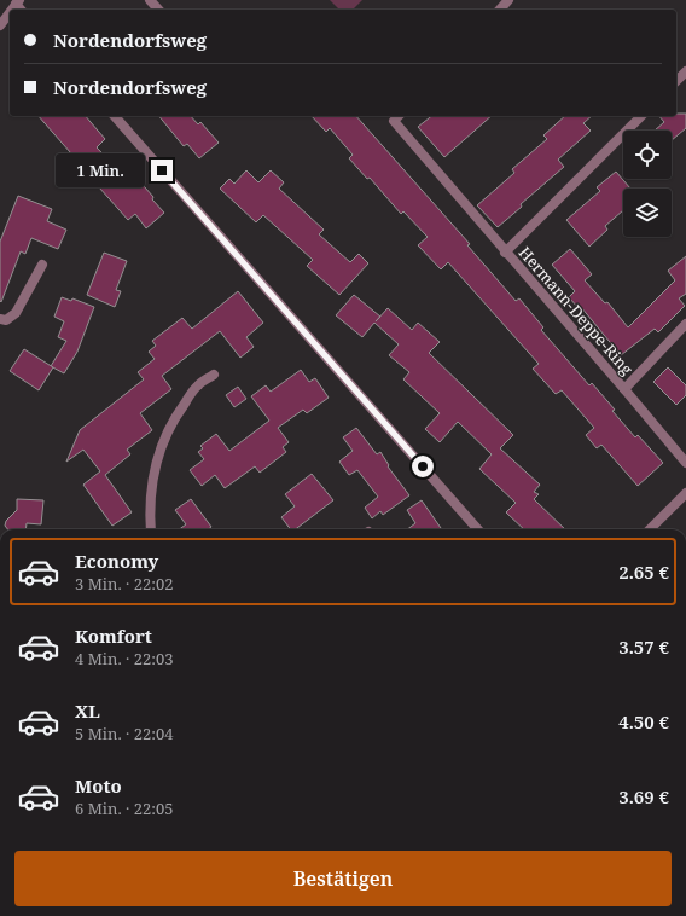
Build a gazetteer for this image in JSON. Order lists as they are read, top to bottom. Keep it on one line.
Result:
{"streets":{"street":["Hermann-Deppe-Ring"]},"page":{"banner":["Nordendorfsweg","Nordendorfsweg"],"bubble":"1 Min.","list":[{"name":"Economy","note":"3 Min. · 22:02","value":"2.65 €"},{"name":"Komfort","note":"4 Min. · 22:03","value":"3.57 €"},{"name":"XL","note":"5 Min. · 22:04","value":"4.50 €"},{"name":"Moto","note":"6 Min. · 22:05","value":"3.69 €"}],"buttons":"Bestätigen"}}
